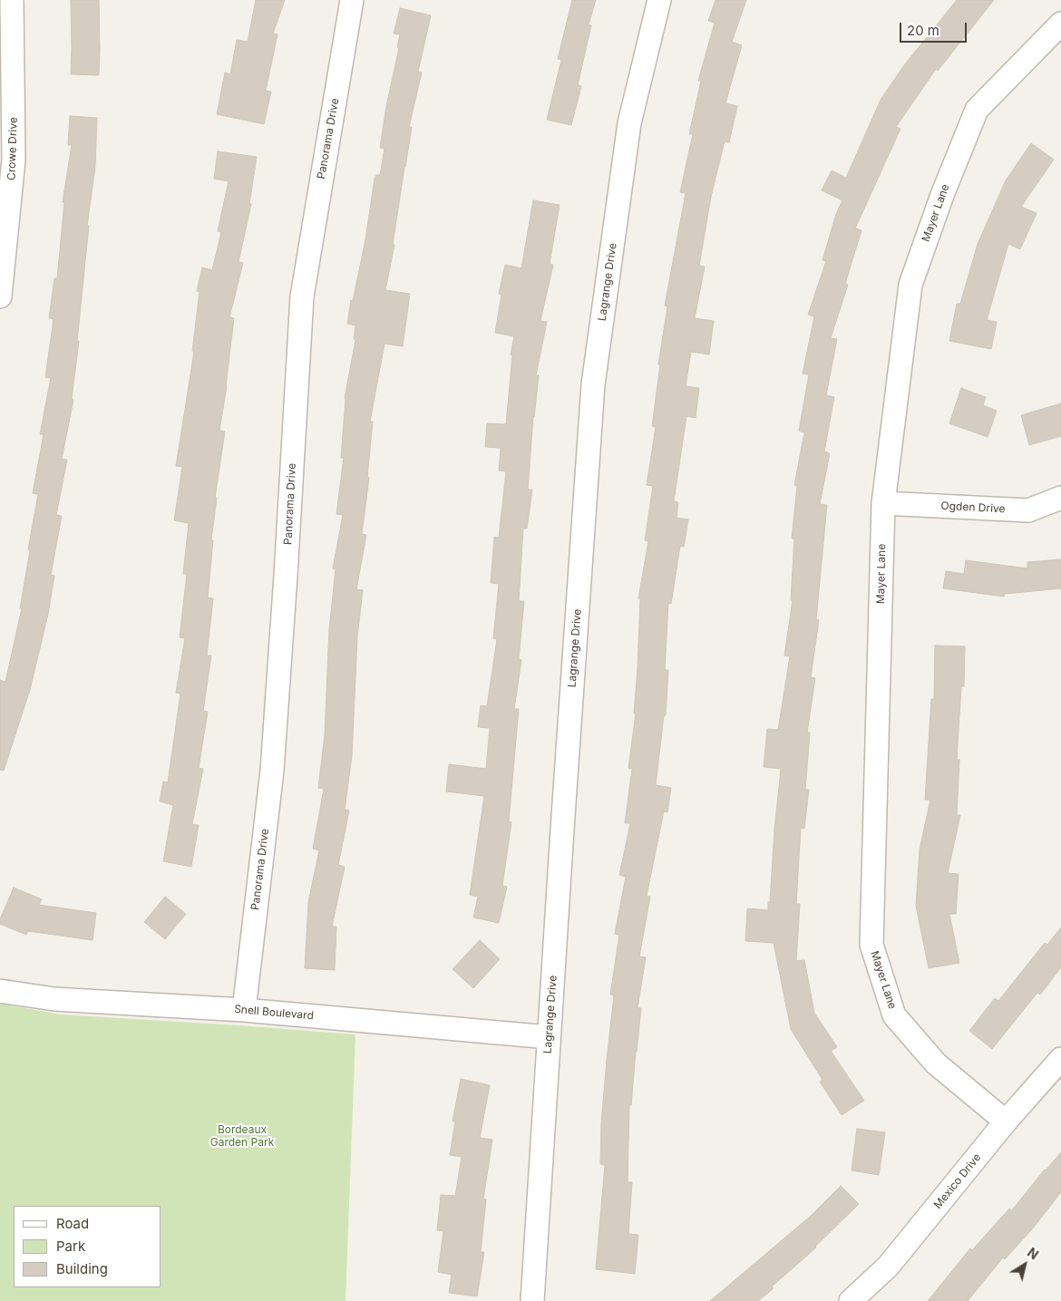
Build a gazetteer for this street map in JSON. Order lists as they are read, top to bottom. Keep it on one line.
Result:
{"streets":{"street":["Panorama Drive","Crowe Drive","Mayer Lane","Lagrange Drive","Ogden Drive","Snell Boulevard","Mexico Drive"]},"crossings":[["Panorama Drive","Snell Boulevard"],["Mayer Lane","Ogden Drive"],["Mayer Lane","Mexico Drive"],["Lagrange Drive","Snell Boulevard"]],"parks":["Bordeaux Garden Park"],"legend":["Road","Park","Building"],"scale_bar":"20 m","north":"top right"}
